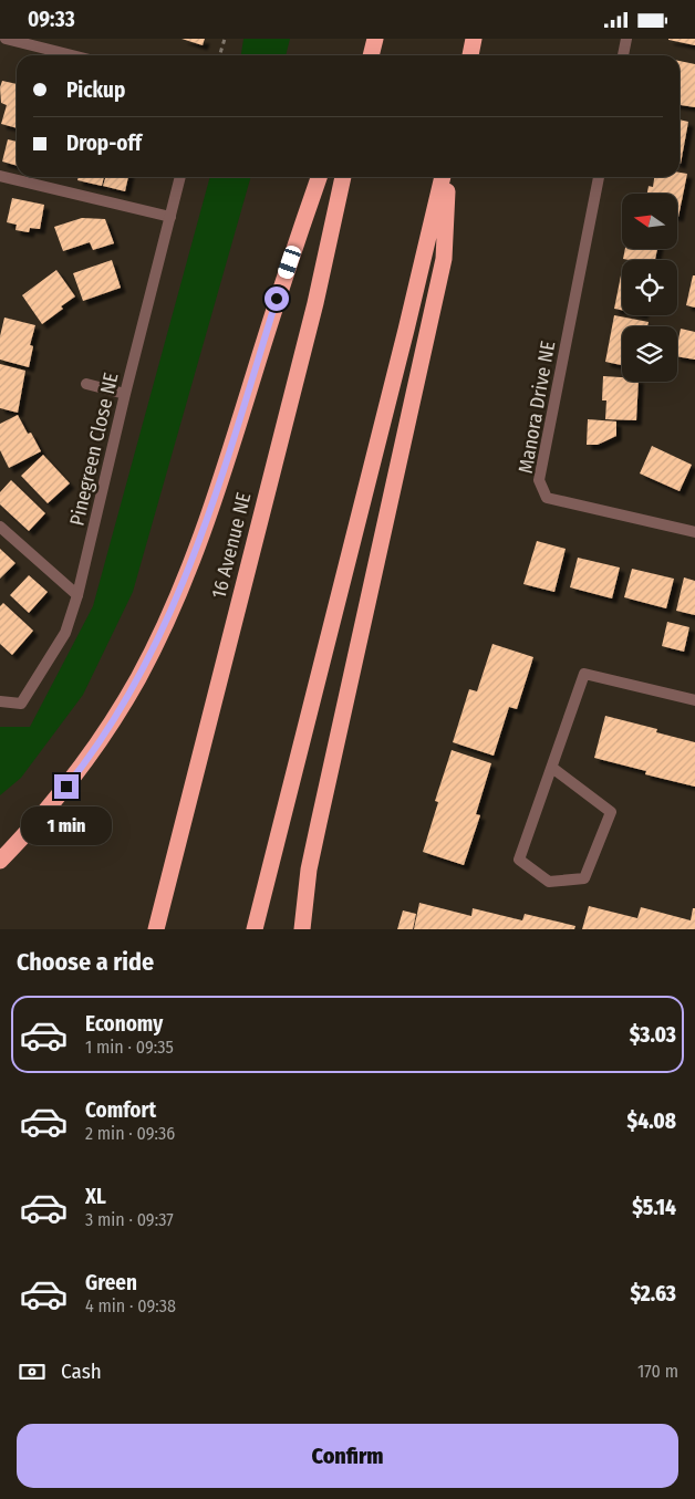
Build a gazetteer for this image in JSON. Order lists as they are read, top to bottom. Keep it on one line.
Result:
{"streets":{"highway":["16 Avenue NE"],"street":["Manora Drive NE","Pinegreen Close NE"]},"north":"left","page":{"status":"09:33","banner":["Pickup","Drop-off"],"bubble":"1 min","heading":"Choose a ride","list":[{"name":"Economy","note":"1 min · 09:35","value":"$3.03"},{"name":"Comfort","note":"2 min · 09:36","value":"$4.08"},{"name":"XL","note":"3 min · 09:37","value":"$5.14"},{"name":"Green","note":"4 min · 09:38","value":"$2.63"}],"pay":["Cash","170 m"],"buttons":"Confirm"}}
